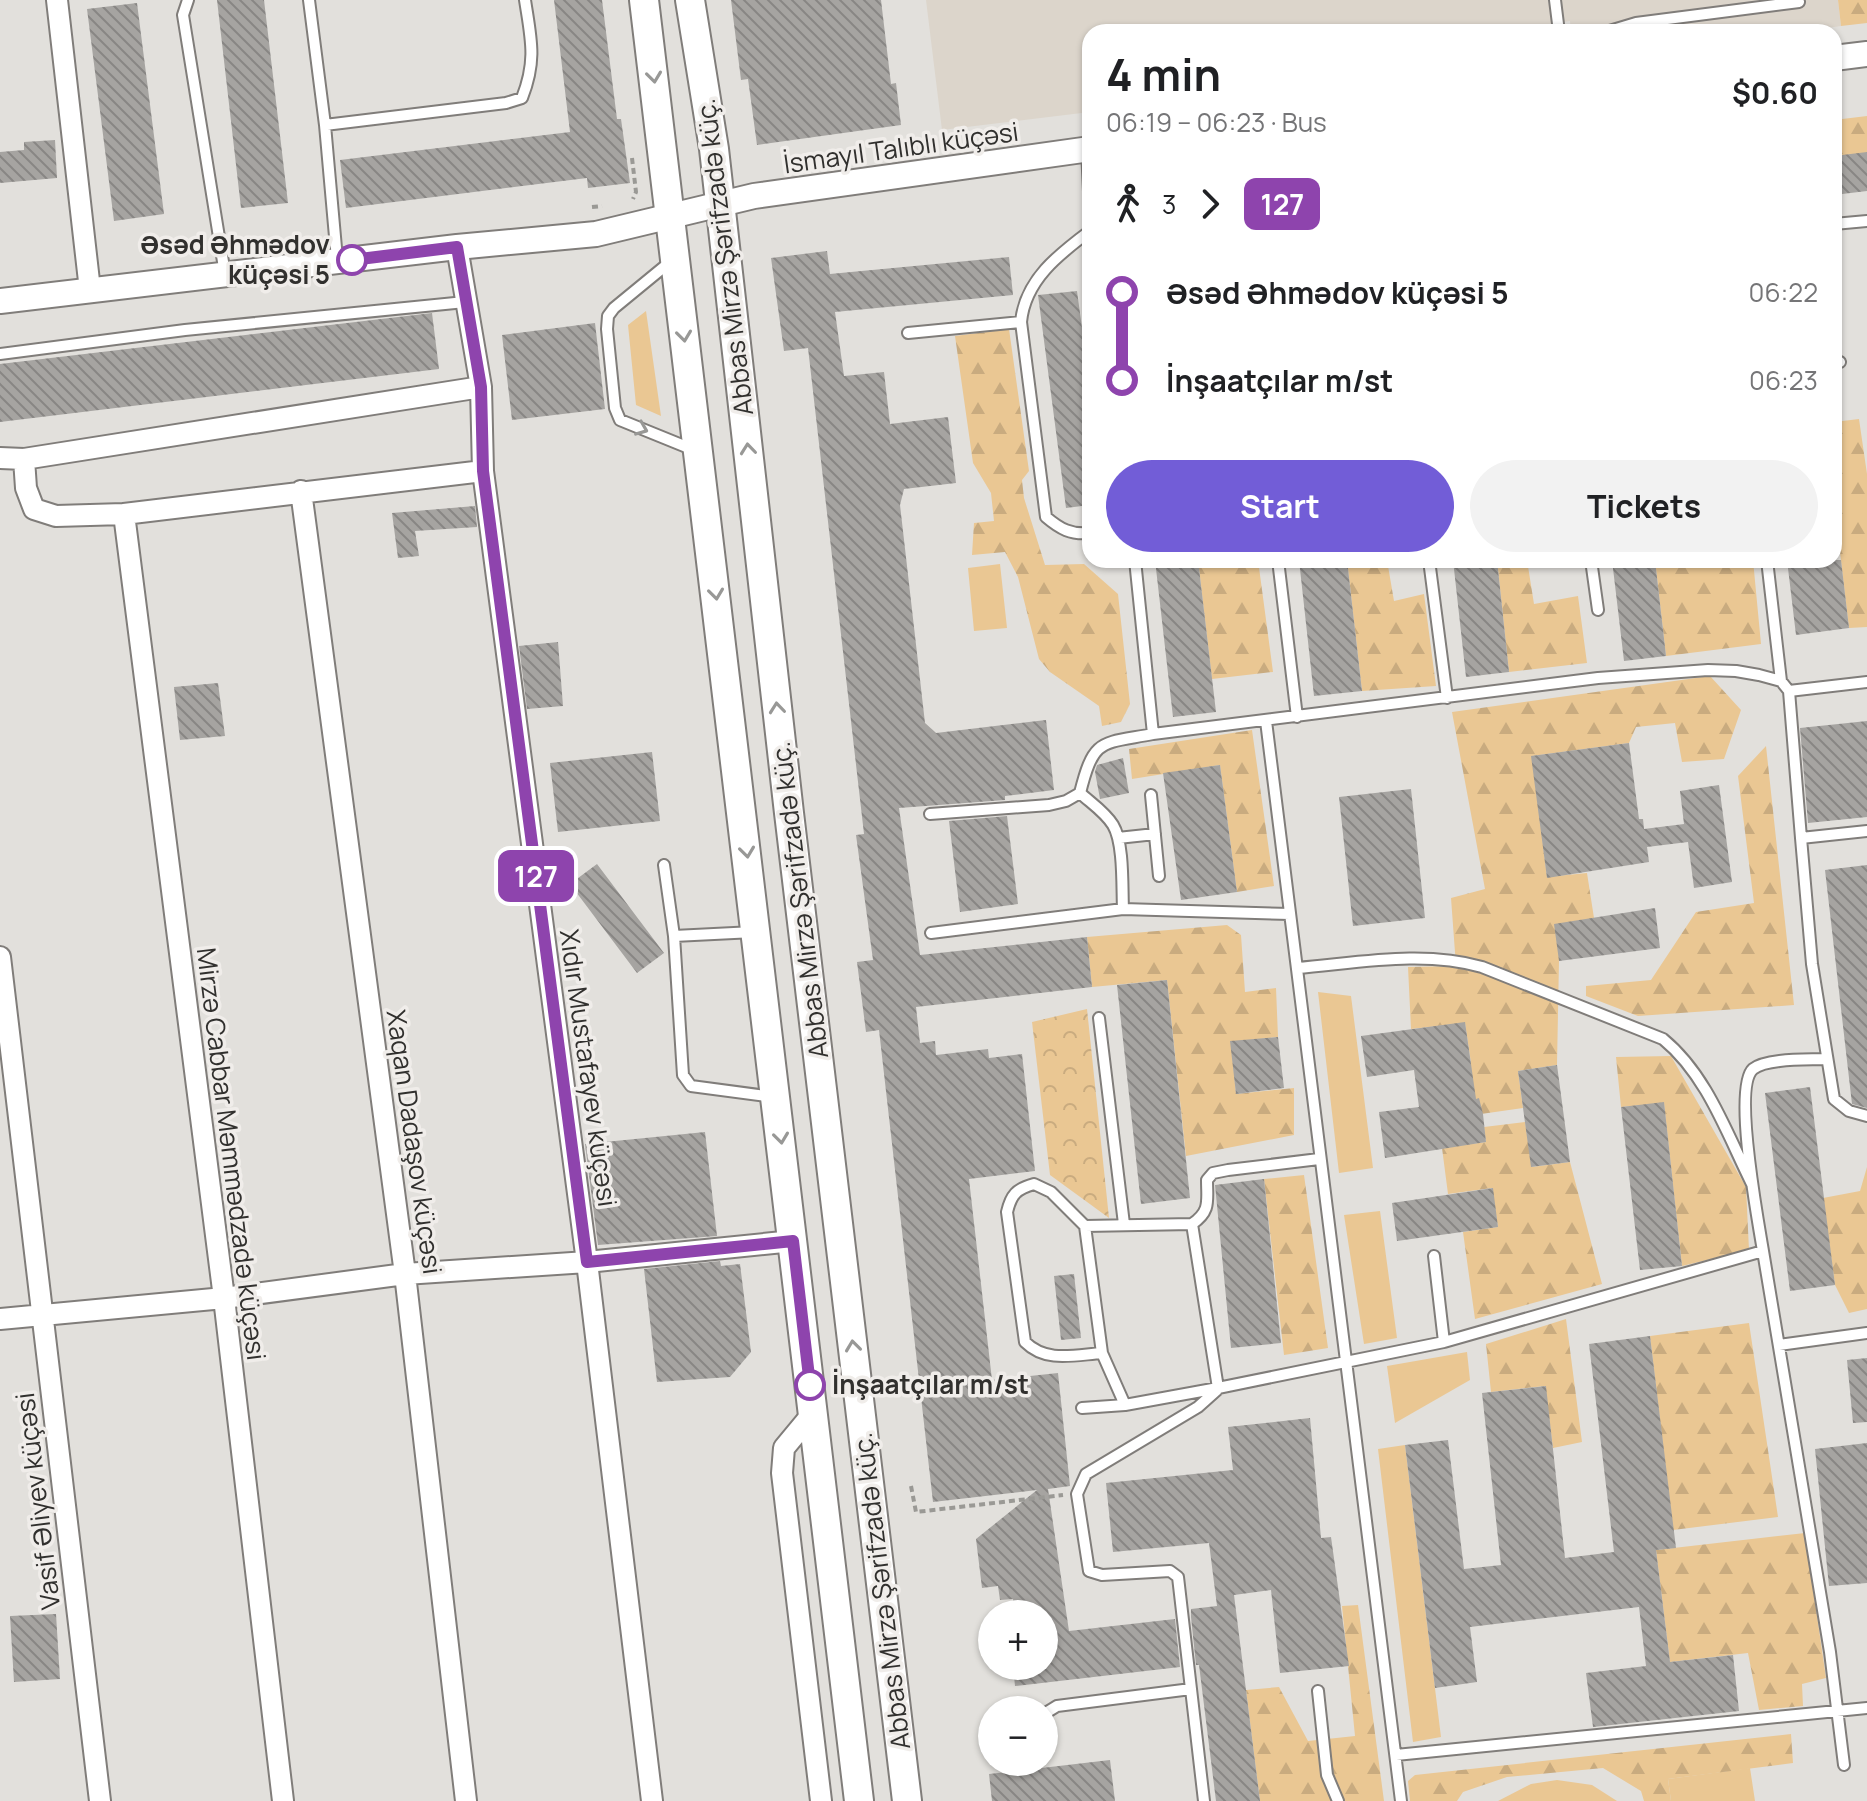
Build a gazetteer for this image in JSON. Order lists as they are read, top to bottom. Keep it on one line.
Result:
{"streets":{"main road":["Abbas Mirzə Şərifzadə küç."],"street":["İsmayıl Talıblı küçəsi","Xıdır Mustafayev küçəsi","Xaqan Dadaşov küçəsi","Mirzə Cabbar Məmmədzadə küçəsi","Vasif Əliyev küçəsi"]},"crossings":[["İsmayıl Talıblı küçəsi","Abbas Mirzə Şərifzadə küç."],["İsmayıl Talıblı küçəsi","Xıdır Mustafayev küçəsi"]],"places":["Əsəd Əhmədov küçəsi 5","İnşaatçılar m/st"],"lines":["bus line 127"],"page":{"on_map":"127","heading":["4 min","06:19 – 06:23 · Bus","$0.60"],"legs":["3","127"],"list":[{"name":"Əsəd Əhmədov küçəsi 5","value":"06:22"},{"name":"İnşaatçılar m/st","value":"06:23"}],"buttons":["Start","Tickets"],"map_buttons":["+","−"]}}
